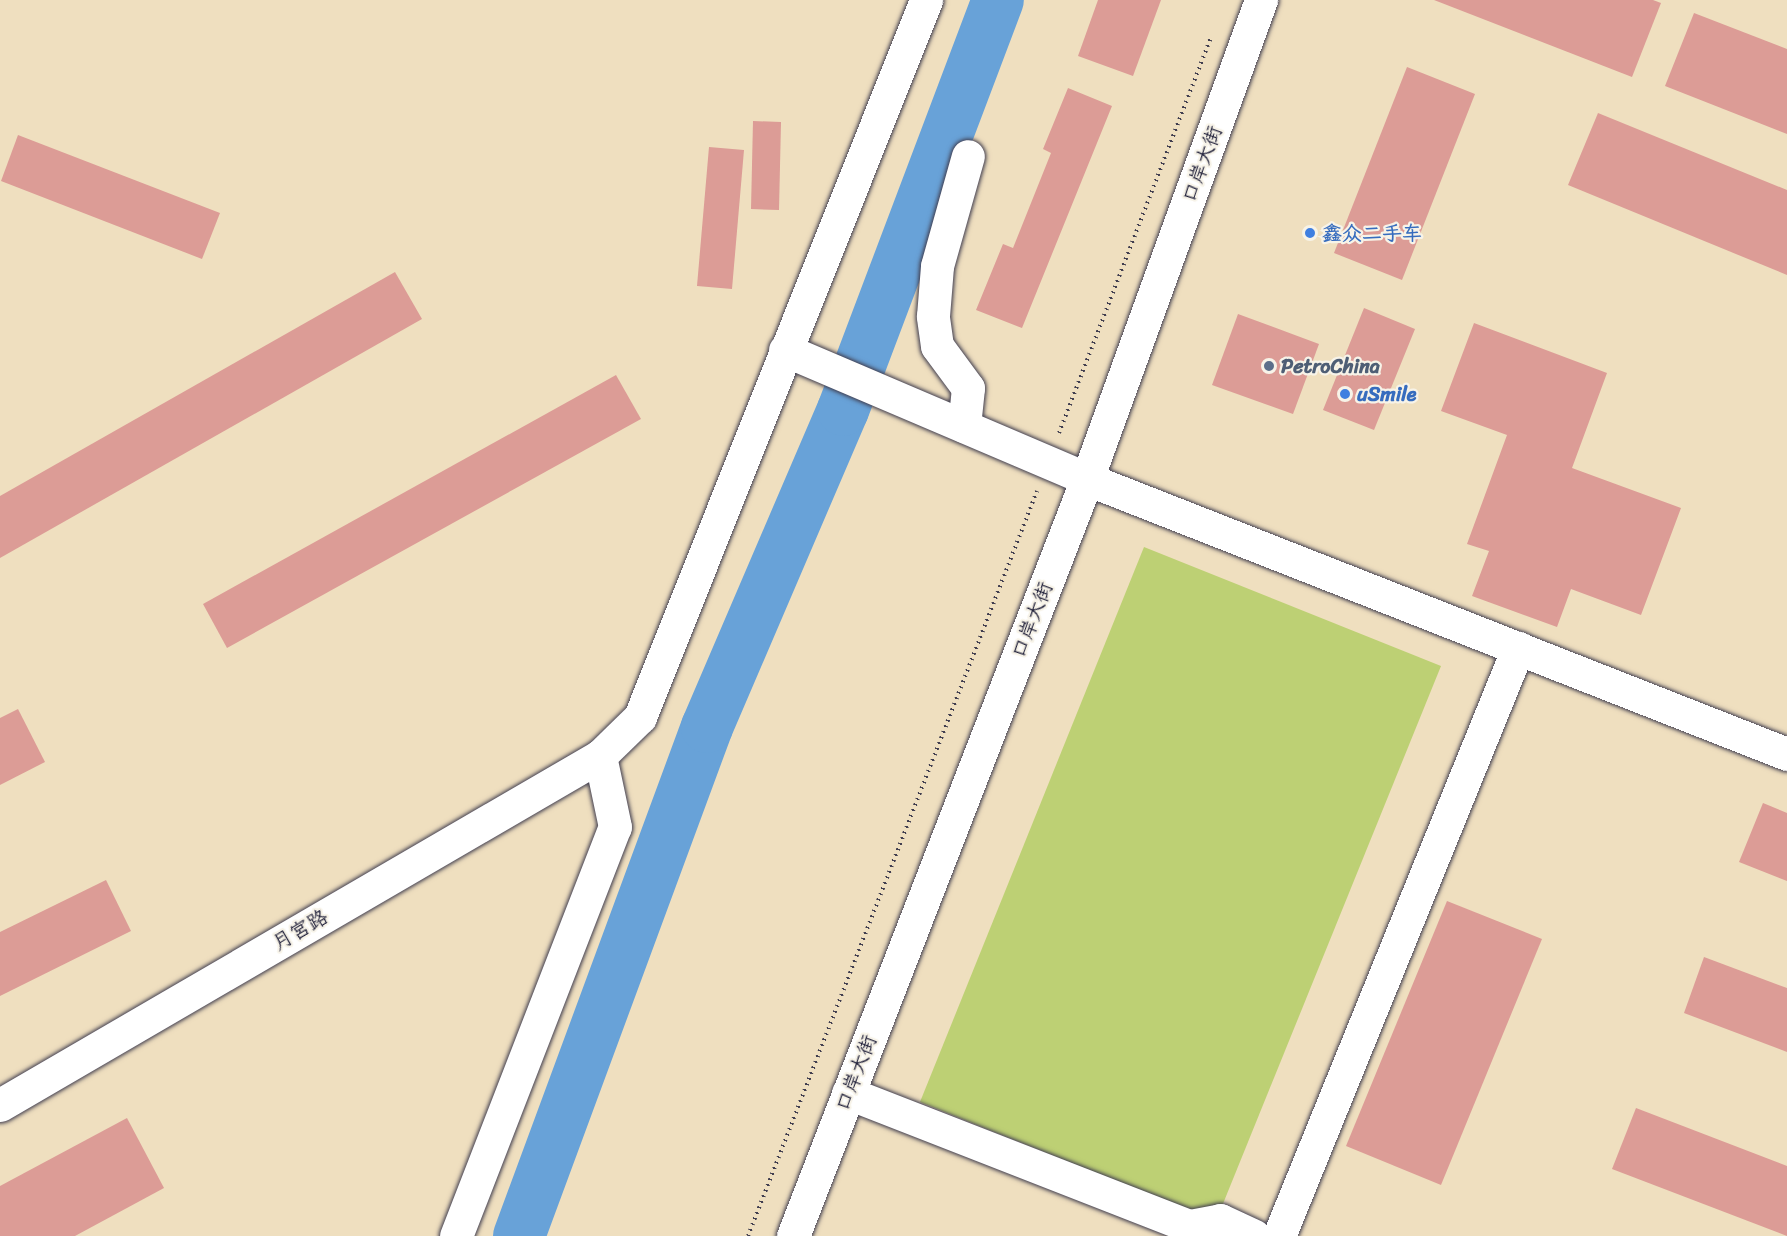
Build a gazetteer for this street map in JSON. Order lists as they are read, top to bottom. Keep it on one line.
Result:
{"streets":{"main road":["口岸大街","月宫路"]},"places":["鑫众二手车","PetroChina","uSmile"]}
